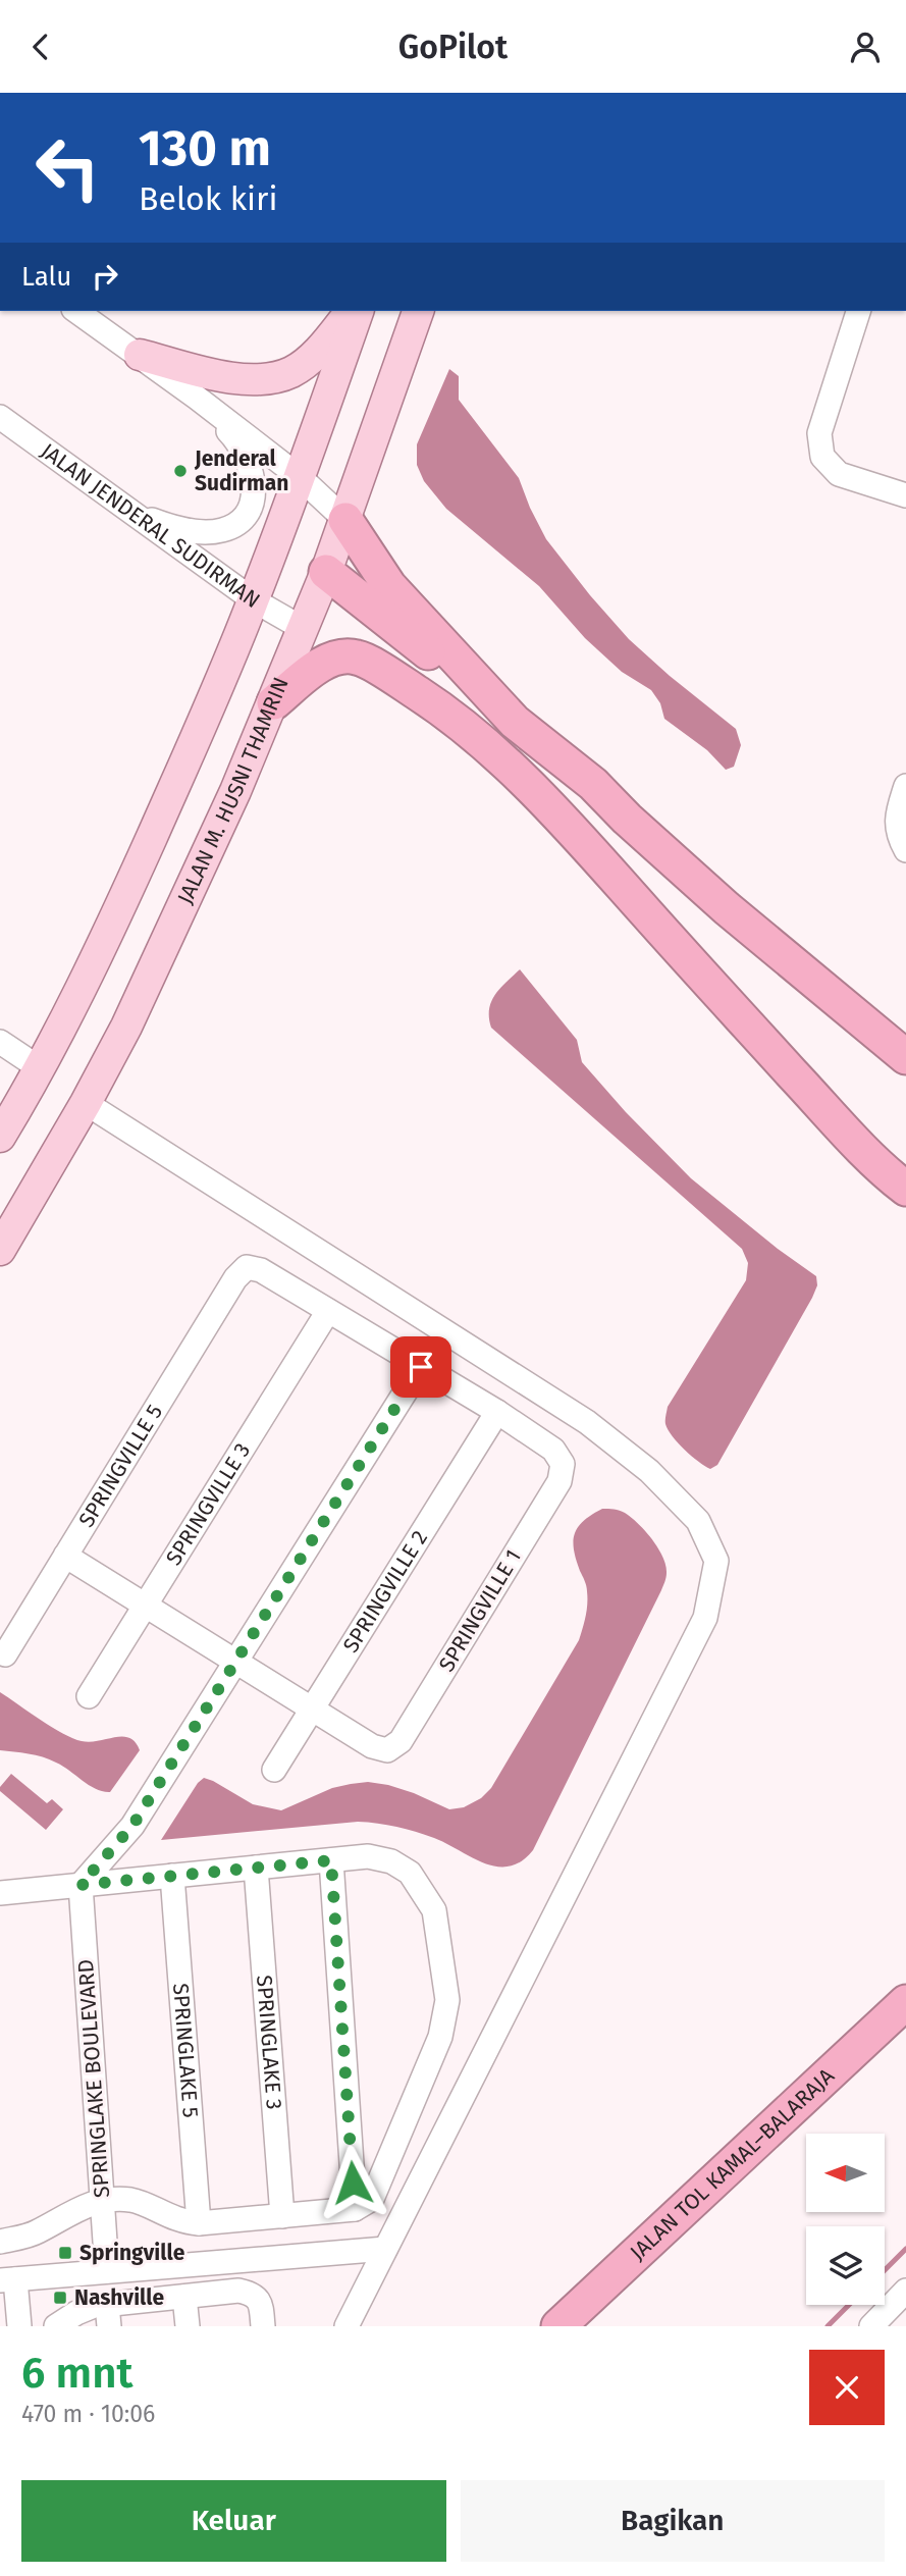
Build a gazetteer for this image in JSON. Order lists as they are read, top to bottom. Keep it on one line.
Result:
{"streets":{"highway":["JALAN TOL KAMAL–BALARAJA"],"main road":["JALAN M. HUSNI THAMRIN"],"street":["JALAN JENDERAL SUDIRMAN","SPRINGVILLE 5","SPRINGVILLE 3","SPRINGVILLE 2","SPRINGVILLE 1","SPRINGLAKE 3","SPRINGLAKE 5","SPRINGLAKE BOULEVARD"]},"crossings":[["JALAN JENDERAL SUDIRMAN","JALAN M. HUSNI THAMRIN"],["SPRINGVILLE 5","SPRINGVILLE 3"],["SPRINGVILLE 2","SPRINGVILLE 1"]],"places":{"other":["Jenderal Sudirman"],"transit":["Springville","Nashville"]},"north":"left","page":{"header":"GoPilot","turn":["130 m","Belok kiri"],"then":"Lalu","heading":["6 mnt","470 m · 10:06"],"buttons":["Keluar","Bagikan"]}}
